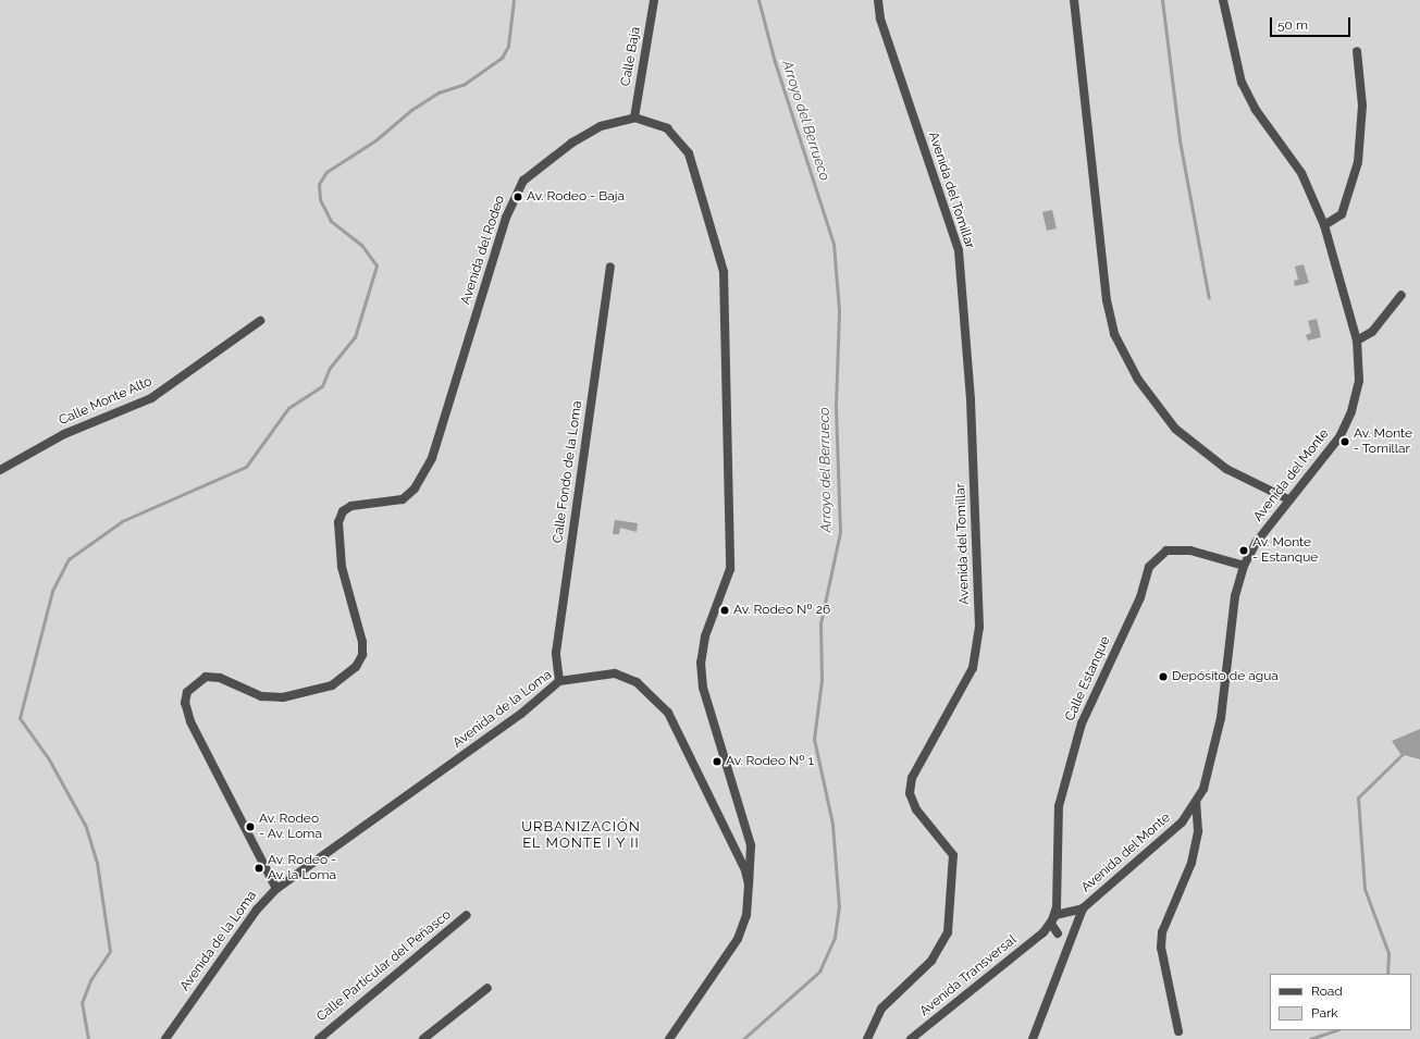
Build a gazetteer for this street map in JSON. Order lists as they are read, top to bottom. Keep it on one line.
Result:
{"streets":{"street":["Calle Baja","Avenida del Tomillar","Avenida del Rodeo","Calle Monte Alto","Calle Fondo de la Loma","Avenida del Monte","Calle Estanque","Avenida de la Loma","Calle Particular del Peñasco","Avenida Transversal"]},"crossings":[["Calle Baja","Avenida del Rodeo"],["Avenida del Rodeo","Avenida de la Loma"],["Calle Fondo de la Loma","Avenida de la Loma"],["Avenida del Monte","Calle Estanque"],["Avenida del Monte","Avenida Transversal"],["Calle Estanque","Avenida Transversal"]],"districts":["URBANIZACIÓN EL MONTE I Y II"],"water":["Arroyo del Berrueco"],"places":["Av. Rodeo - Baja","Av. Monte - Tomillar","Av. Monte - Estanque","Av. Rodeo Nº 26","Depósito de agua","Av. Rodeo Nº 1","Av. Rodeo - Av. Loma","Av. Rodeo - Av. la Loma"],"legend":["Road","Park"],"scale_bar":"50 m"}
